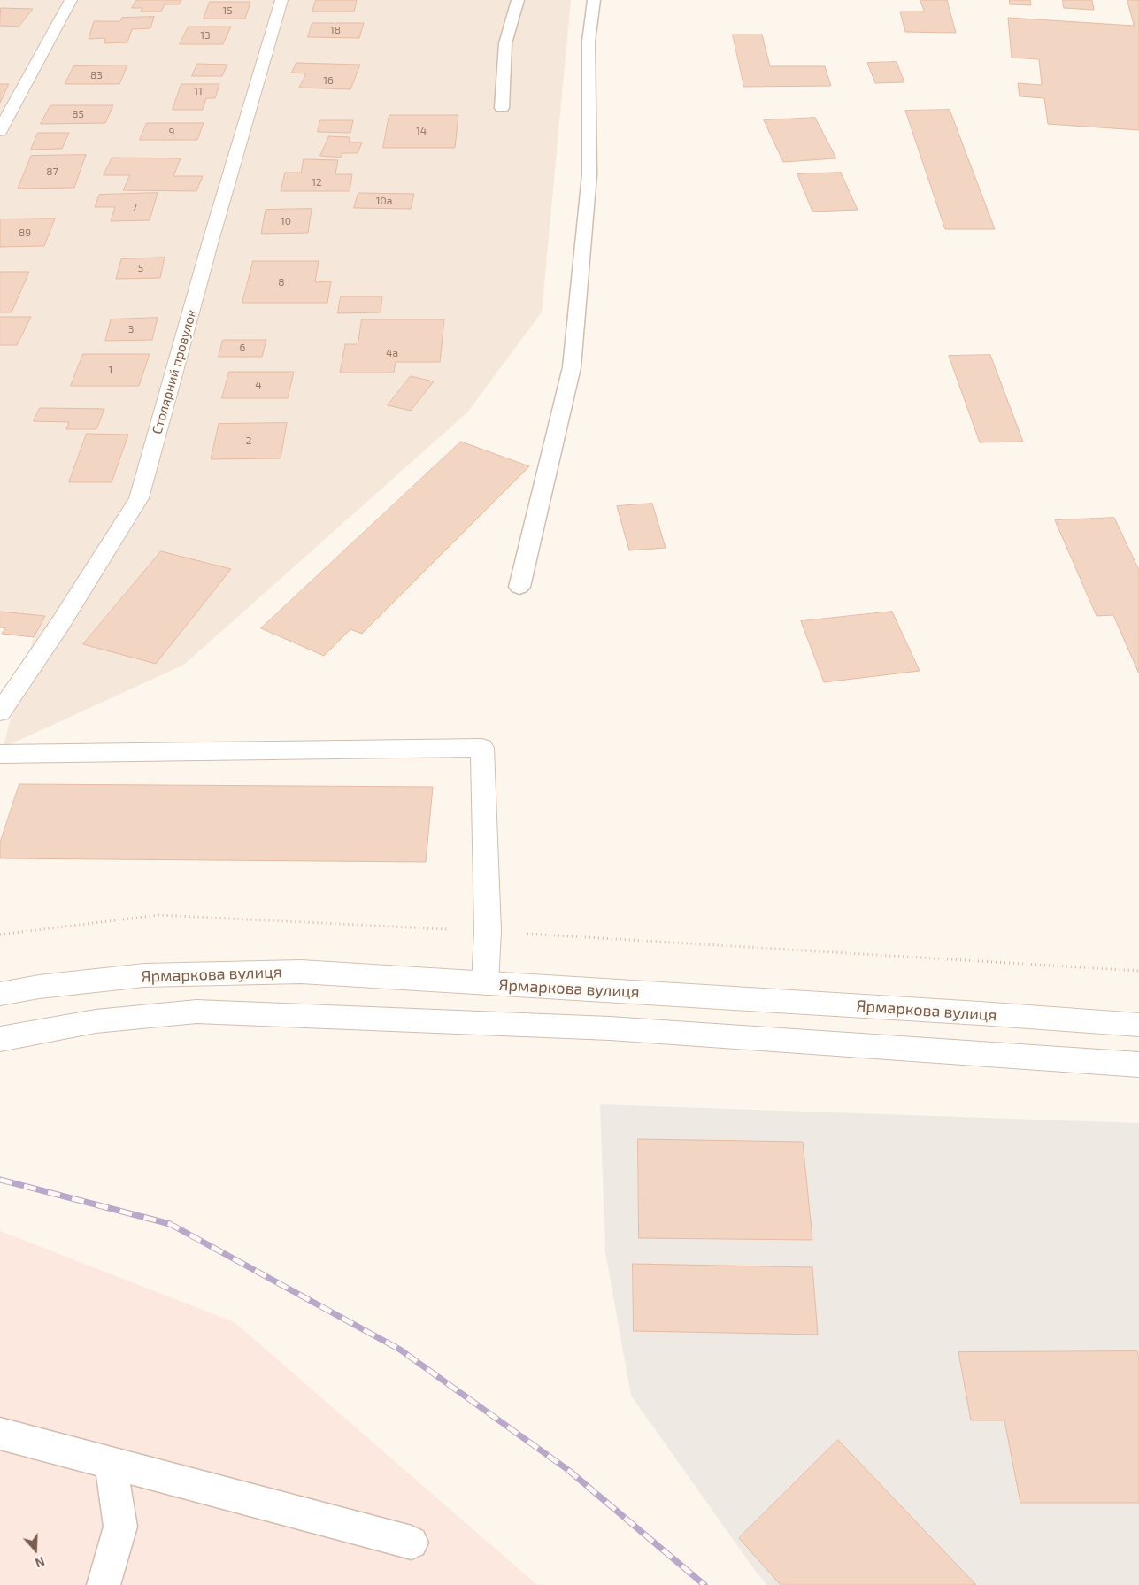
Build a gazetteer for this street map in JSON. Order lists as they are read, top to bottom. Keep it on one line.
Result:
{"streets":{"street":["Столярний провулок","Ярмаркова вулиця"]},"house_numbers":["15","18","13","83","16","11","85","14","9","87","12","10а","7","10","89","5","8","3","6","4а","1","4","2"],"north":"bottom"}
